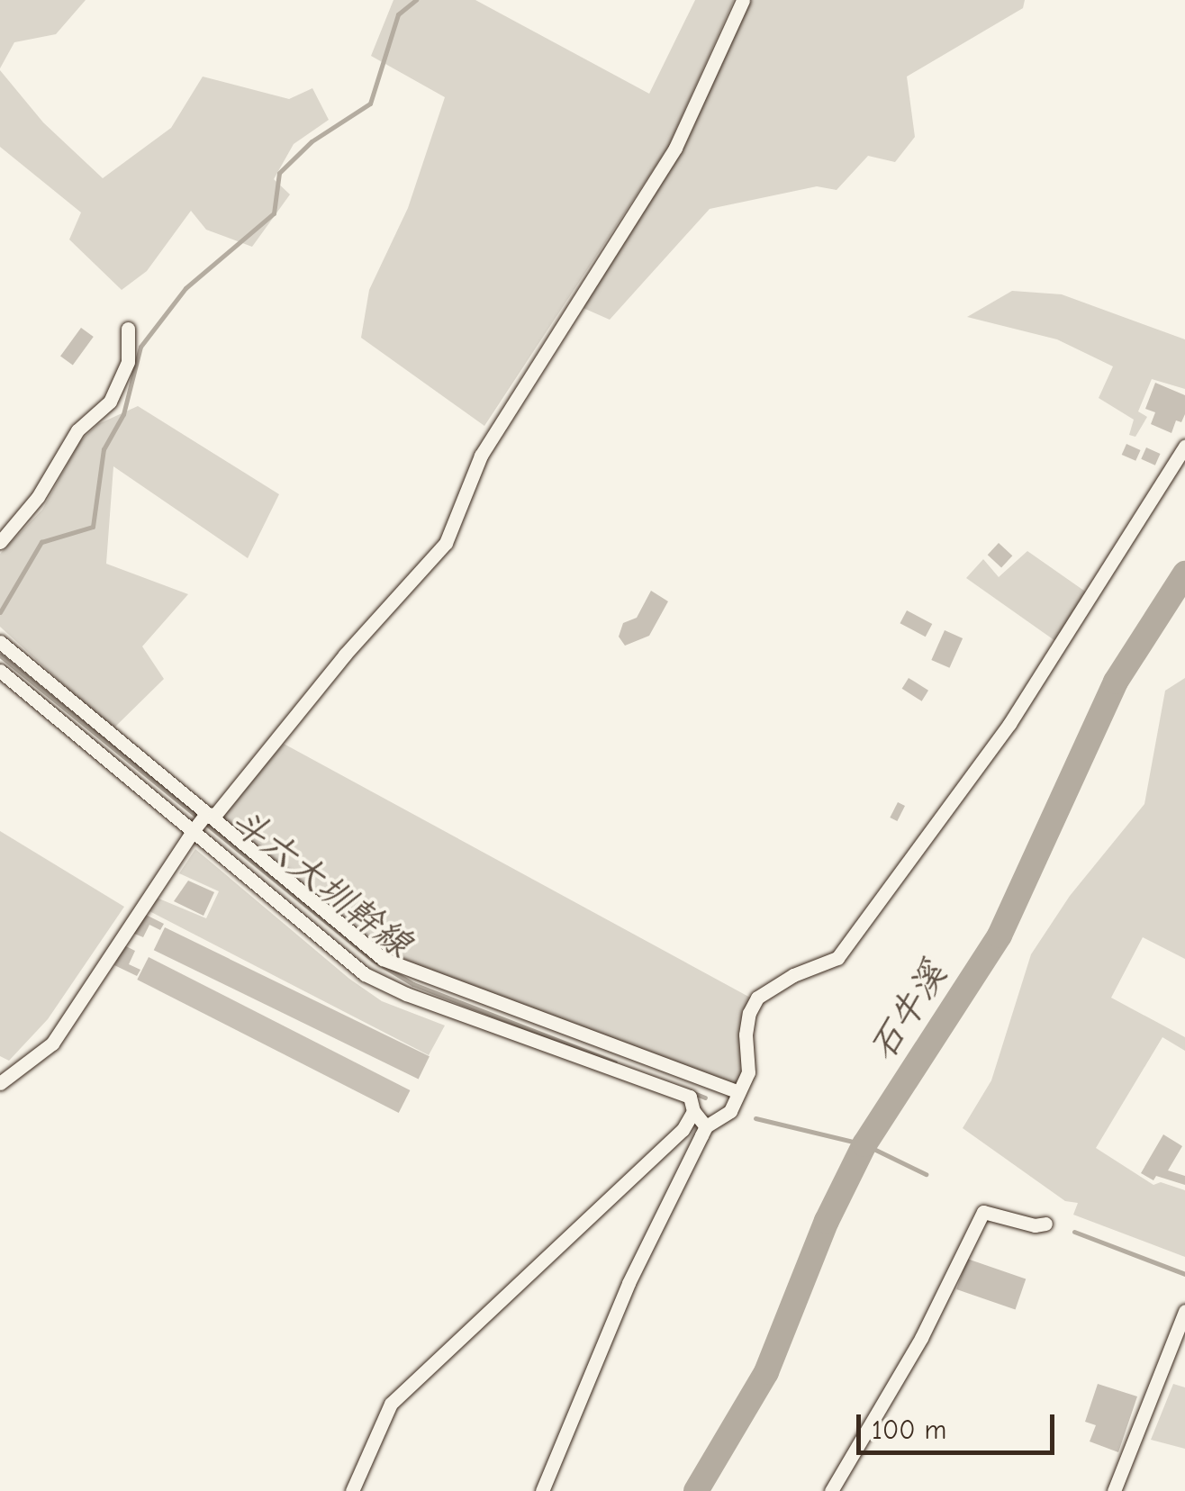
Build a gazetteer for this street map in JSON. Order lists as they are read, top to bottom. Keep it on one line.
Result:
{"water":["斗六大圳幹線","石牛溪"],"scale_bar":"100 m"}
